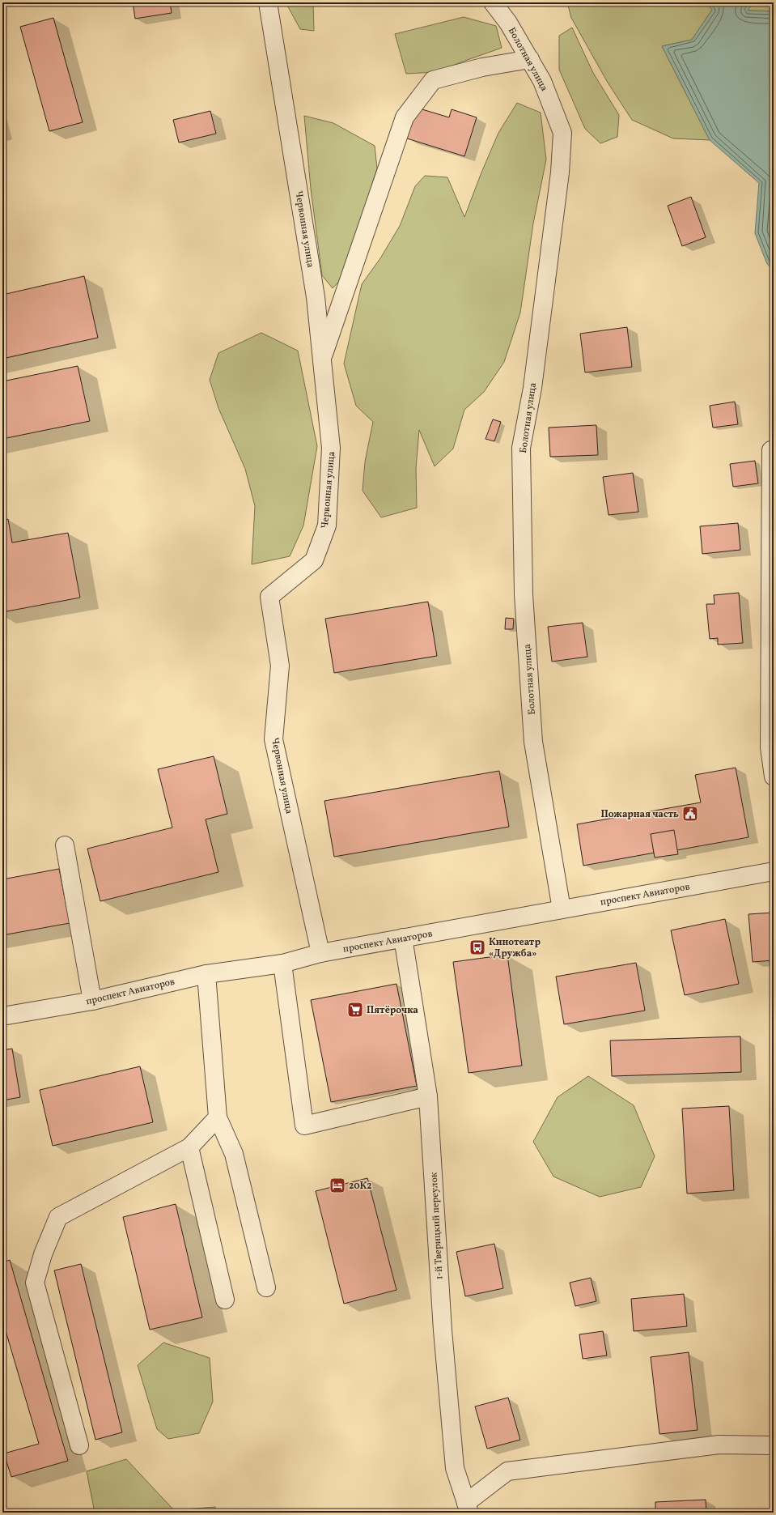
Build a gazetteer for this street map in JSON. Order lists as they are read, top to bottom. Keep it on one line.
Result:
{"streets":{"street":["Болотная улица","Червонная улица","проспект Авиаторов","1-й Тверицкий переулок"]},"crossings":[["Болотная улица","проспект Авиаторов"],["Червонная улица","проспект Авиаторов"],["проспект Авиаторов","1-й Тверицкий переулок"]],"places":{"public building":["Пожарная часть"],"bus stop":["Кинотеатр «Дружба»"],"supermarket":["Пятёрочка"],"hotel":["20К2"]}}
